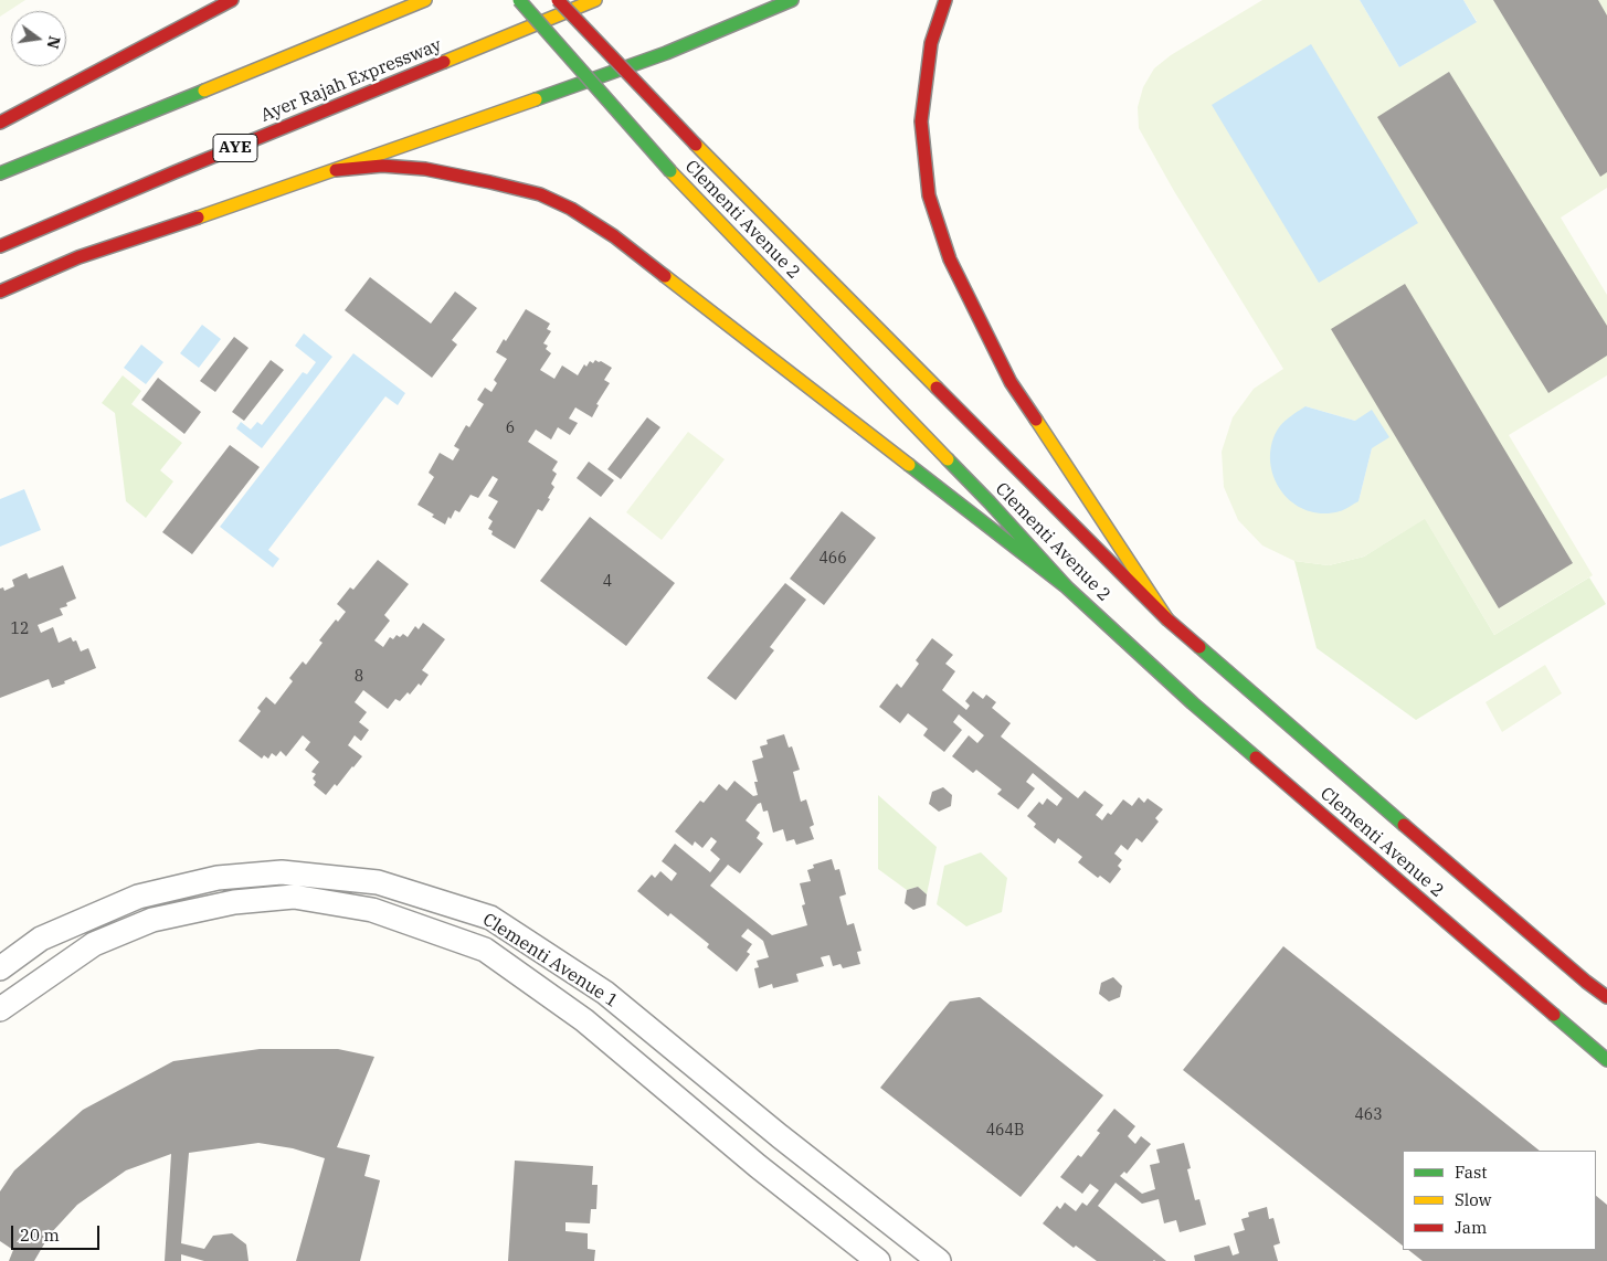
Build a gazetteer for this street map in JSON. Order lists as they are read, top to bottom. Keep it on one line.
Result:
{"streets":{"main road":["Ayer Rajah Expressway","AYE","Clementi Avenue 2"],"street":["Clementi Avenue 1"]},"house_numbers":["6","466","4","12","8","463","464B"],"legend":["Fast","Slow","Jam"],"scale_bar":"20 m","north":"right"}
